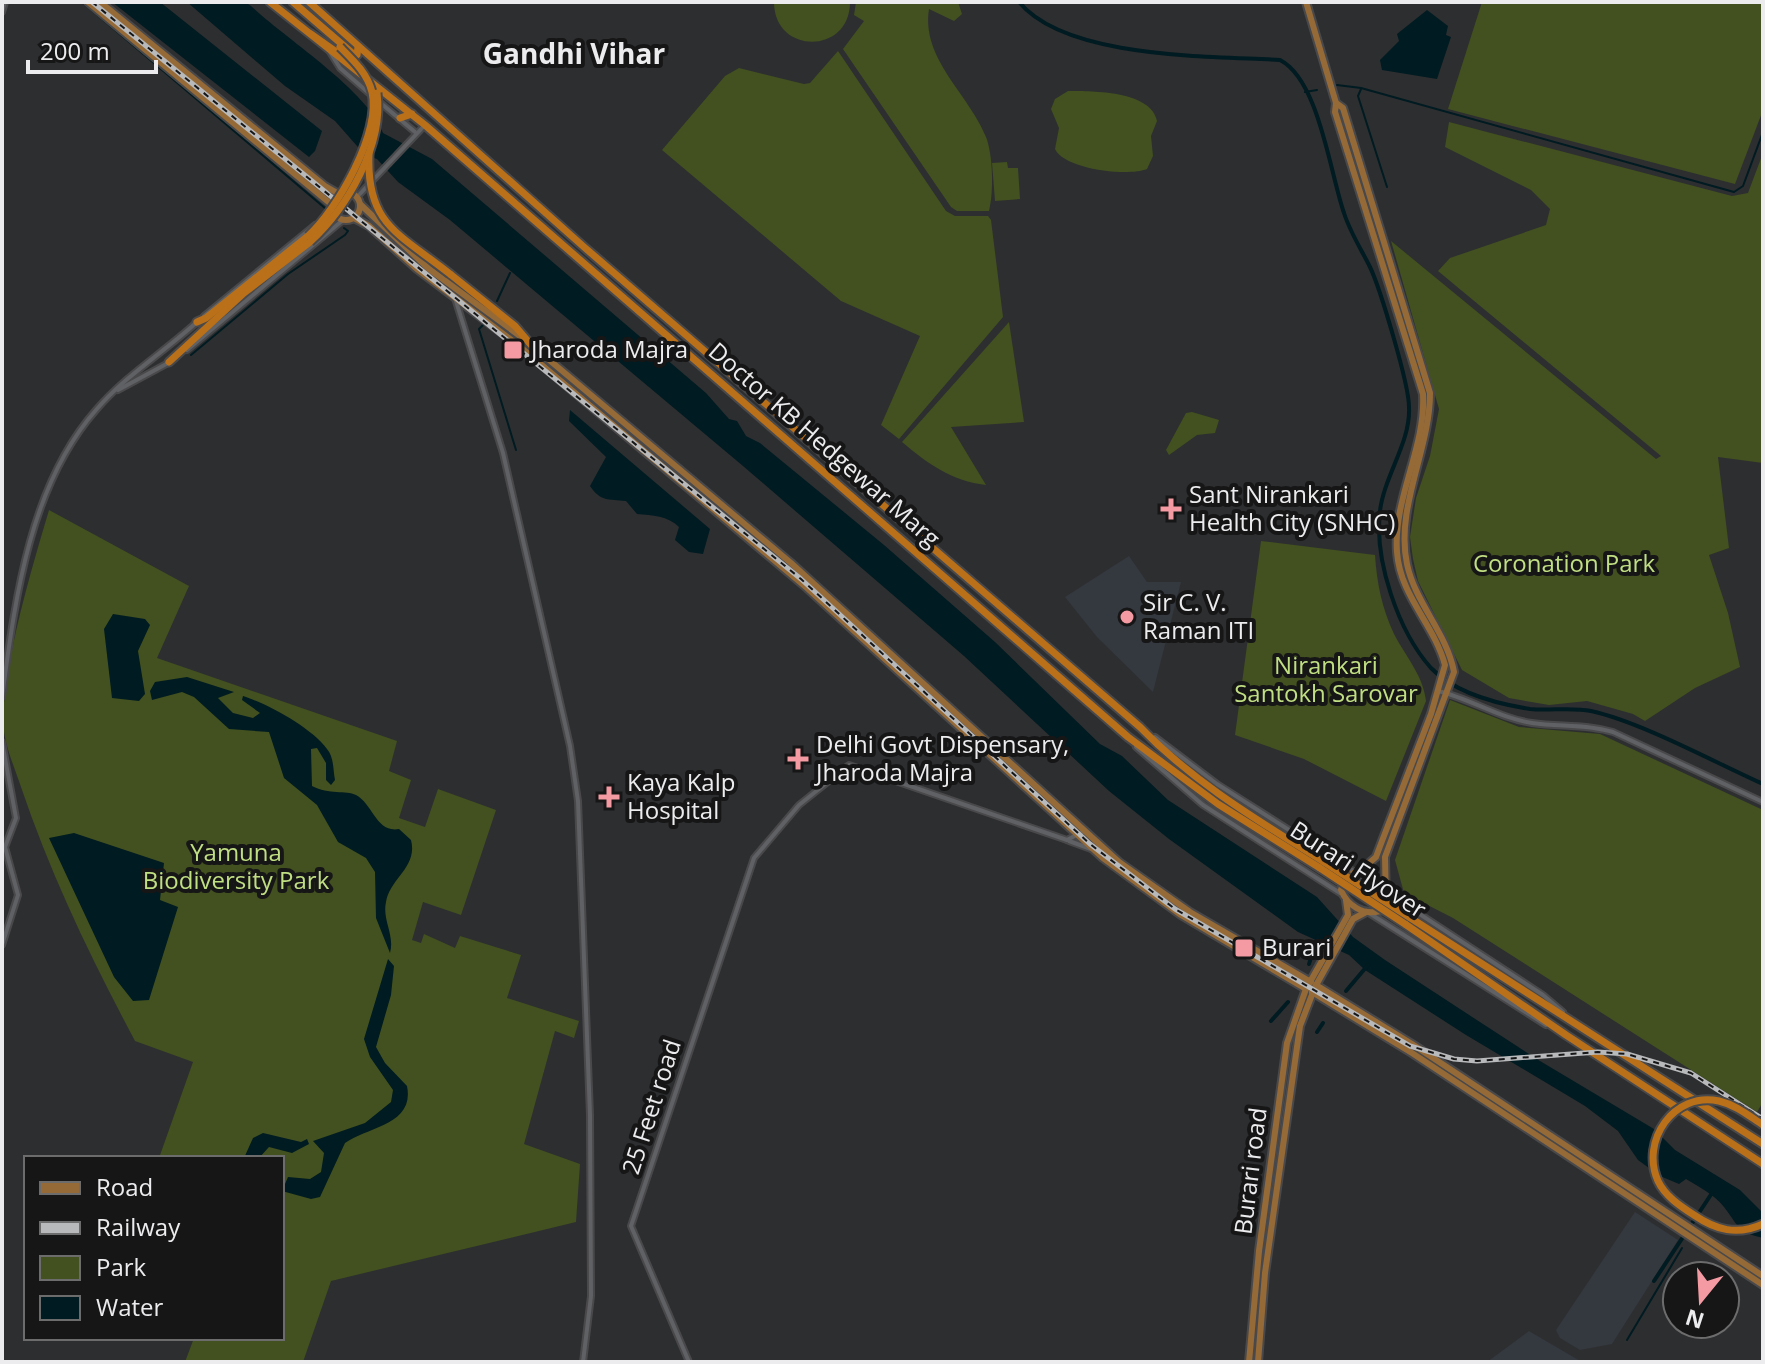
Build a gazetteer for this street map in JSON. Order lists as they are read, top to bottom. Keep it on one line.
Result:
{"streets":{"highway":["Doctor KB Hedgewar Marg","Burari Flyover"],"main road":["Burari road"],"street":["25 Feet road"]},"crossings":[["Doctor KB Hedgewar Marg","Burari Flyover"]],"districts":["Gandhi Vihar"],"parks":["Coronation Park","Nirankari Santokh Sarovar","Yamuna Biodiversity Park"],"places":{"transit":["Jharoda Majra","Burari"],"health":["Sant Nirankari Health City (SNHC)","Delhi Govt Dispensary, Jharoda Majra","Kaya Kalp Hospital"],"other":["Sir C. V. Raman ITI"]},"legend":["Road","Railway","Park","Water"],"scale_bar":"200 m","north":"bottom"}
